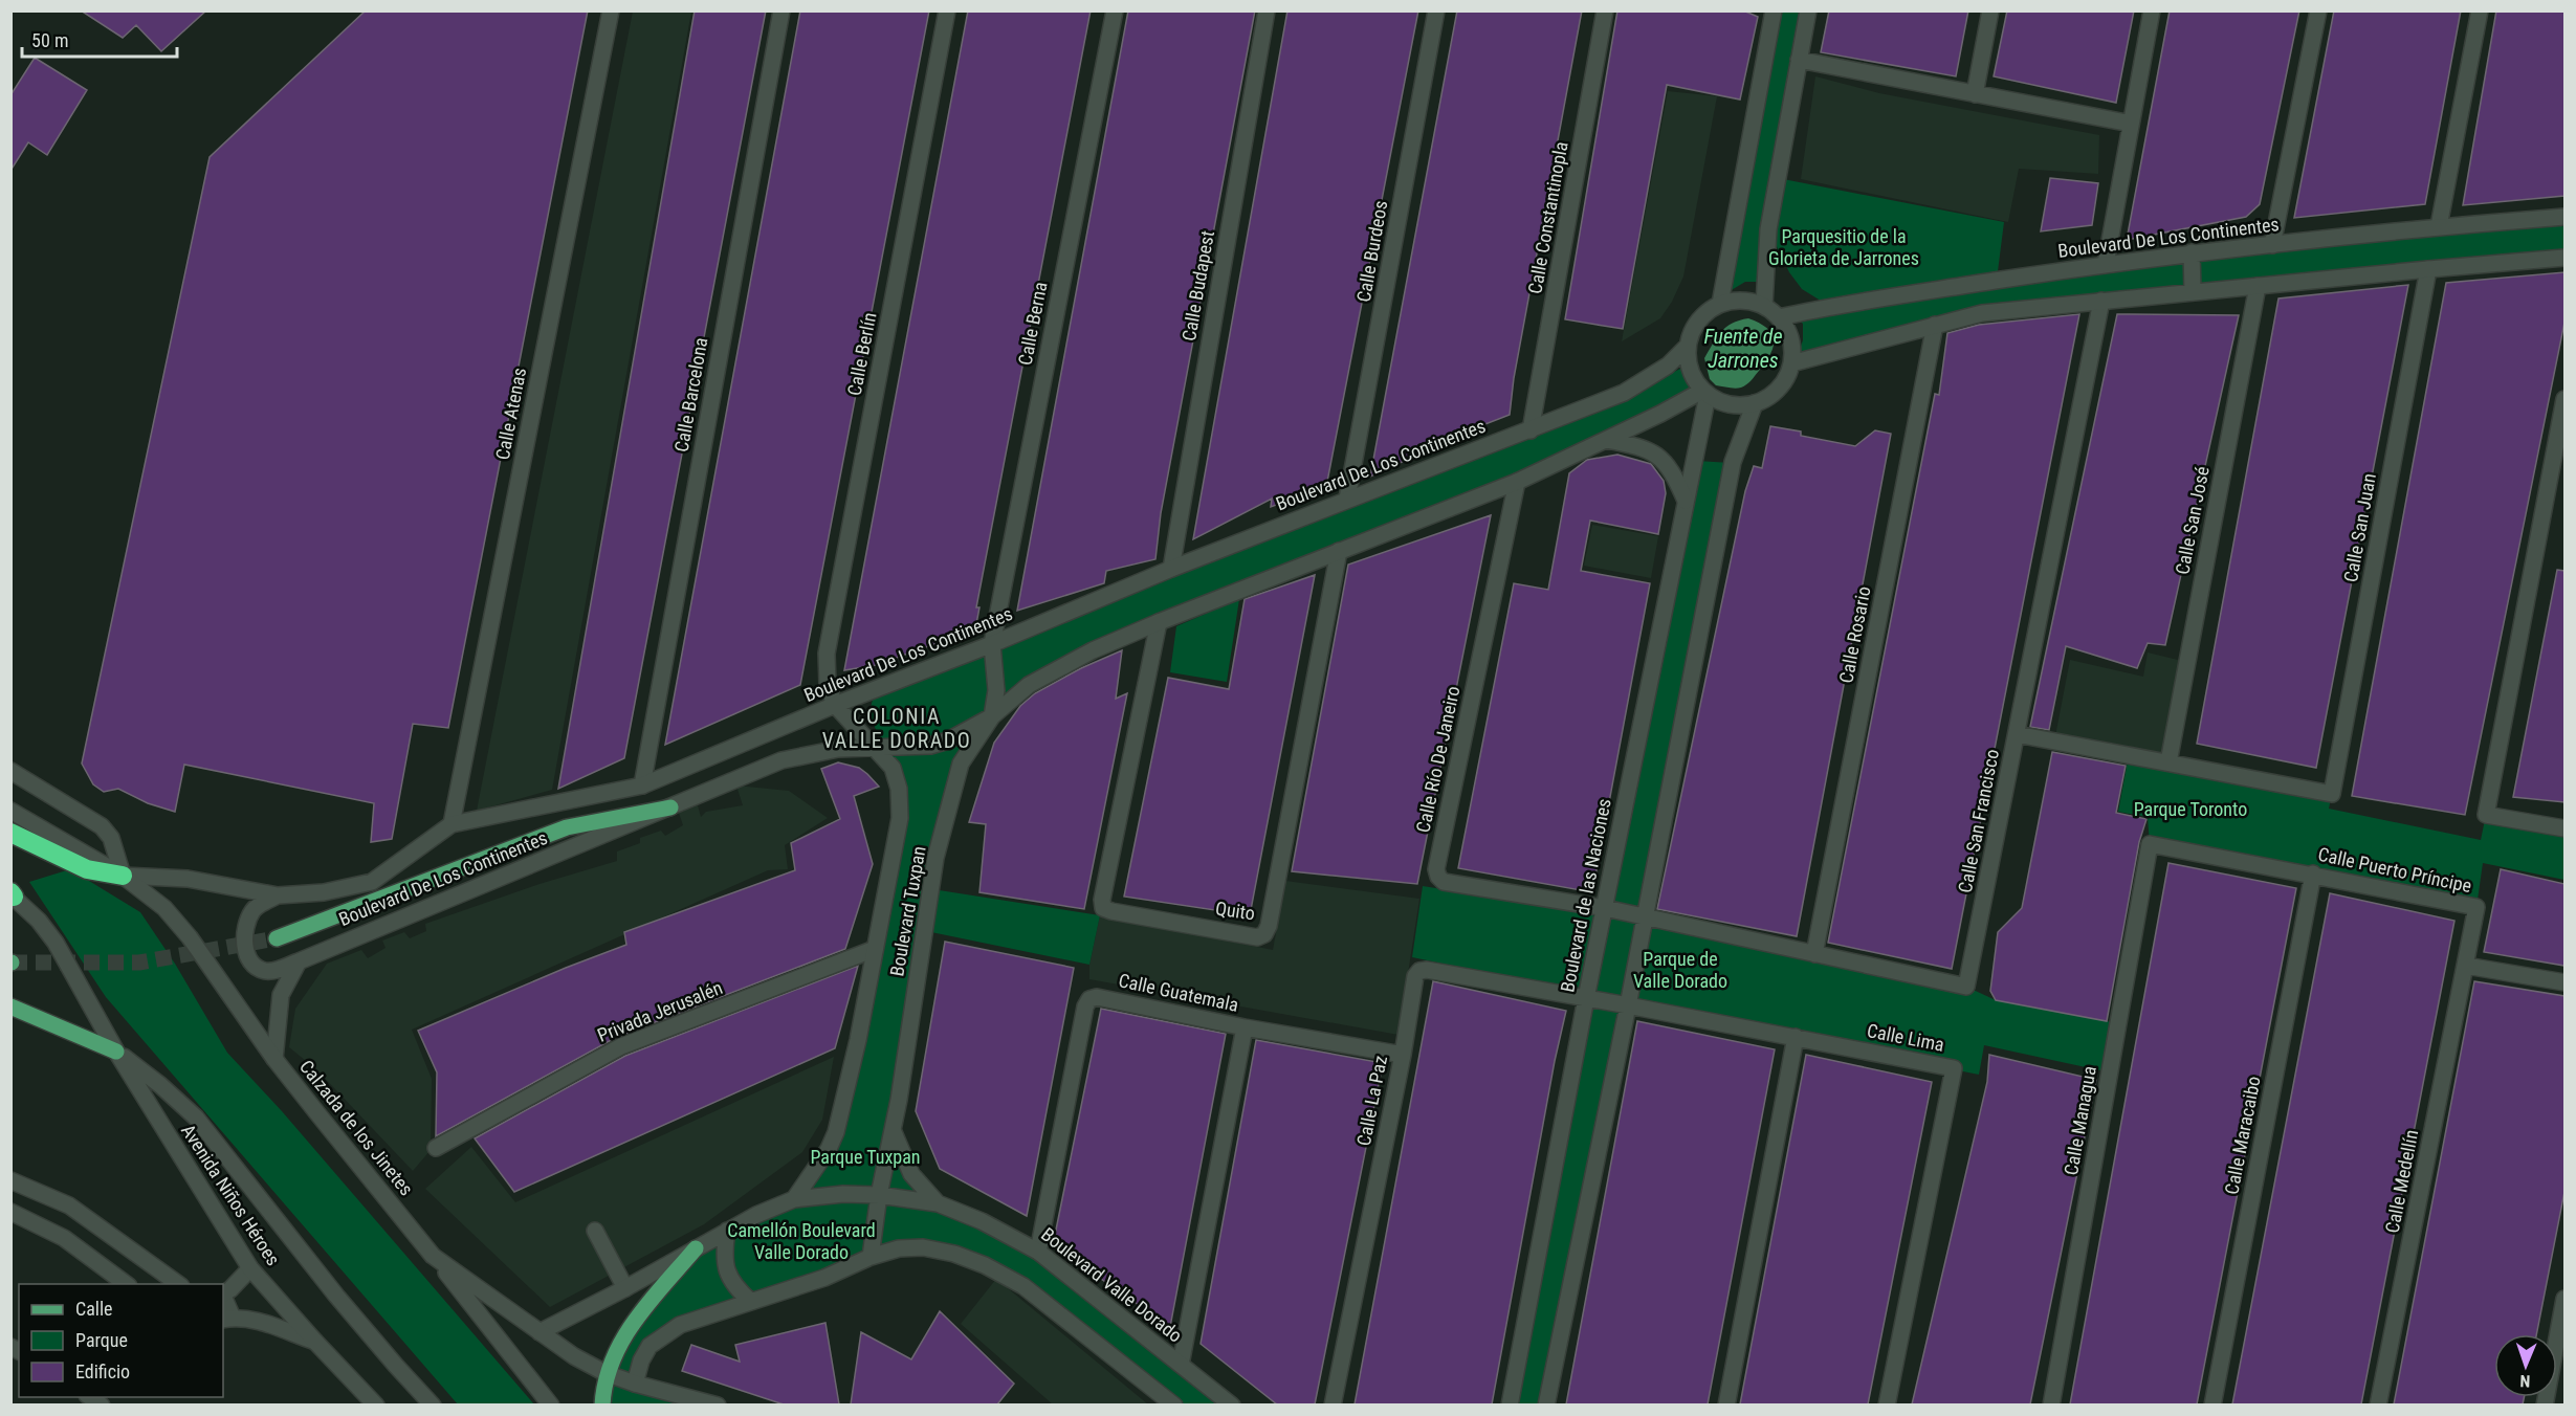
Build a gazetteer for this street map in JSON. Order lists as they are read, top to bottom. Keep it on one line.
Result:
{"streets":{"street":["Calle Constantinopla","Boulevard De Los Continentes","Calle Burdeos","Calle Budapest","Calle Berna","Calle Berlín","Calle Barcelona","Calle Atenas","Calle San José","Calle San Juan","Calle Rosario","Calle Río De Janeiro","Calle San Francisco","Calle Puerto Príncipe","Boulevard de las Naciones","Boulevard Tuxpan","Quito","Calle Guatemala","Privada Jerusalén","Calle Lima","Calle La Paz","Calle Managua","Calzada de los Jinetes","Calle Maracaibo","Calle Medellín","Avenida Niños Héroes","Boulevard Valle Dorado"]},"crossings":[["Calle Constantinopla","Boulevard De Los Continentes"],["Boulevard De Los Continentes","Calle Burdeos"],["Boulevard De Los Continentes","Calle Budapest"],["Boulevard De Los Continentes","Calle Berna"],["Boulevard De Los Continentes","Calle Berlín"],["Boulevard De Los Continentes","Calle Barcelona"],["Boulevard De Los Continentes","Calle Atenas"],["Boulevard De Los Continentes","Calle Río De Janeiro"],["Boulevard De Los Continentes","Boulevard de las Naciones"],["Boulevard De Los Continentes","Boulevard Tuxpan"],["Boulevard De Los Continentes","Quito"],["Boulevard De Los Continentes","Calzada de los Jinetes"],["Calle Berna","Boulevard Tuxpan"],["Calle Berlín","Boulevard Tuxpan"],["Calle San José","Calle San Juan"],["Calle Rosario","Calle San Francisco"],["Calle Río De Janeiro","Calle San Francisco"],["Calle Río De Janeiro","Boulevard de las Naciones"],["Calle San Francisco","Boulevard de las Naciones"],["Calle Puerto Príncipe","Calle Managua"],["Calle Puerto Príncipe","Calle Maracaibo"],["Calle Puerto Príncipe","Calle Medellín"],["Boulevard de las Naciones","Calle Lima"],["Boulevard de las Naciones","Calle La Paz"],["Boulevard Tuxpan","Privada Jerusalén"],["Boulevard Tuxpan","Boulevard Valle Dorado"],["Calle Guatemala","Calle La Paz"],["Calle Guatemala","Boulevard Valle Dorado"],["Calle Lima","Calle La Paz"],["Calzada de los Jinetes","Boulevard Valle Dorado"]],"districts":["COLONIA VALLE DORADO"],"water":["Fuente de Jarrones"],"parks":["Parquesitio de la Glorieta de Jarrones","Parque Toronto","Parque de Valle Dorado","Parque Tuxpan","Camellón Boulevard Valle Dorado"],"legend":["Calle","Parque","Edificio"],"scale_bar":"50 m","north":"bottom"}
